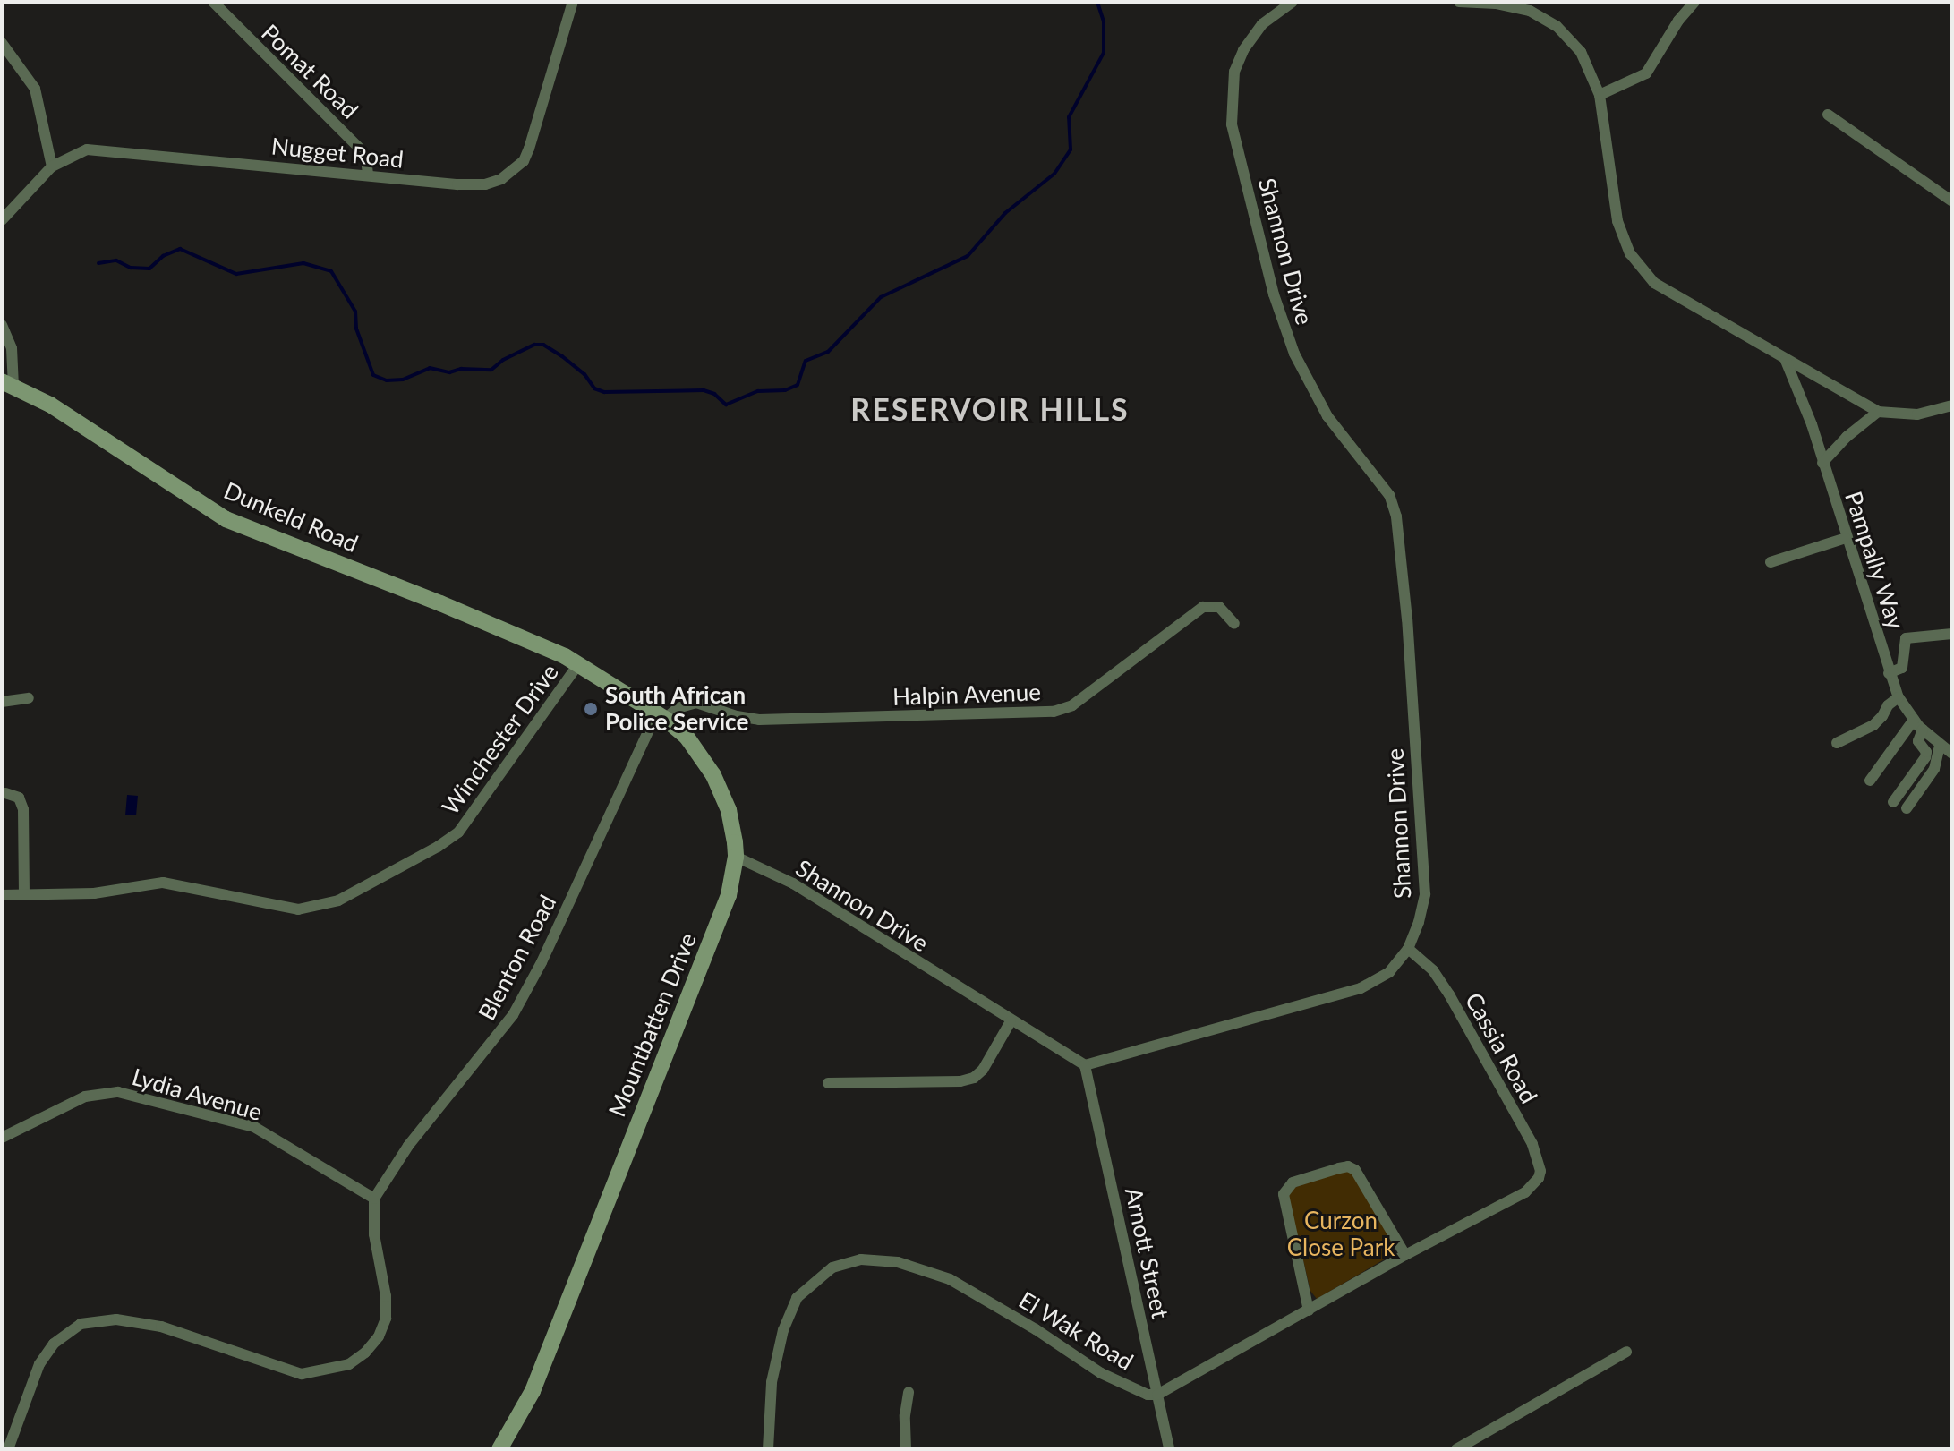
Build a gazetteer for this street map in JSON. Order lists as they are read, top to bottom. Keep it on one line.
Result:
{"streets":{"main road":["Dunkeld Road","Mountbatten Drive"],"street":["Pomat Road","Nugget Road","Shannon Drive","Pampally Way","Halpin Avenue","Winchester Drive","Blenton Road","Cassia Road","Lydia Avenue","Arnott Street","El Wak Road"]},"crossings":[["Pomat Road","Nugget Road"],["Shannon Drive","Mountbatten Drive"],["Shannon Drive","Cassia Road"],["Shannon Drive","Arnott Street"],["Dunkeld Road","Winchester Drive"],["Dunkeld Road","Mountbatten Drive"],["Halpin Avenue","Blenton Road"],["Halpin Avenue","Mountbatten Drive"],["Winchester Drive","Mountbatten Drive"],["Blenton Road","Mountbatten Drive"],["Blenton Road","Lydia Avenue"],["Arnott Street","El Wak Road"]],"districts":["RESERVOIR HILLS"],"parks":["Curzon Close Park"],"places":["South African Police Service"]}
